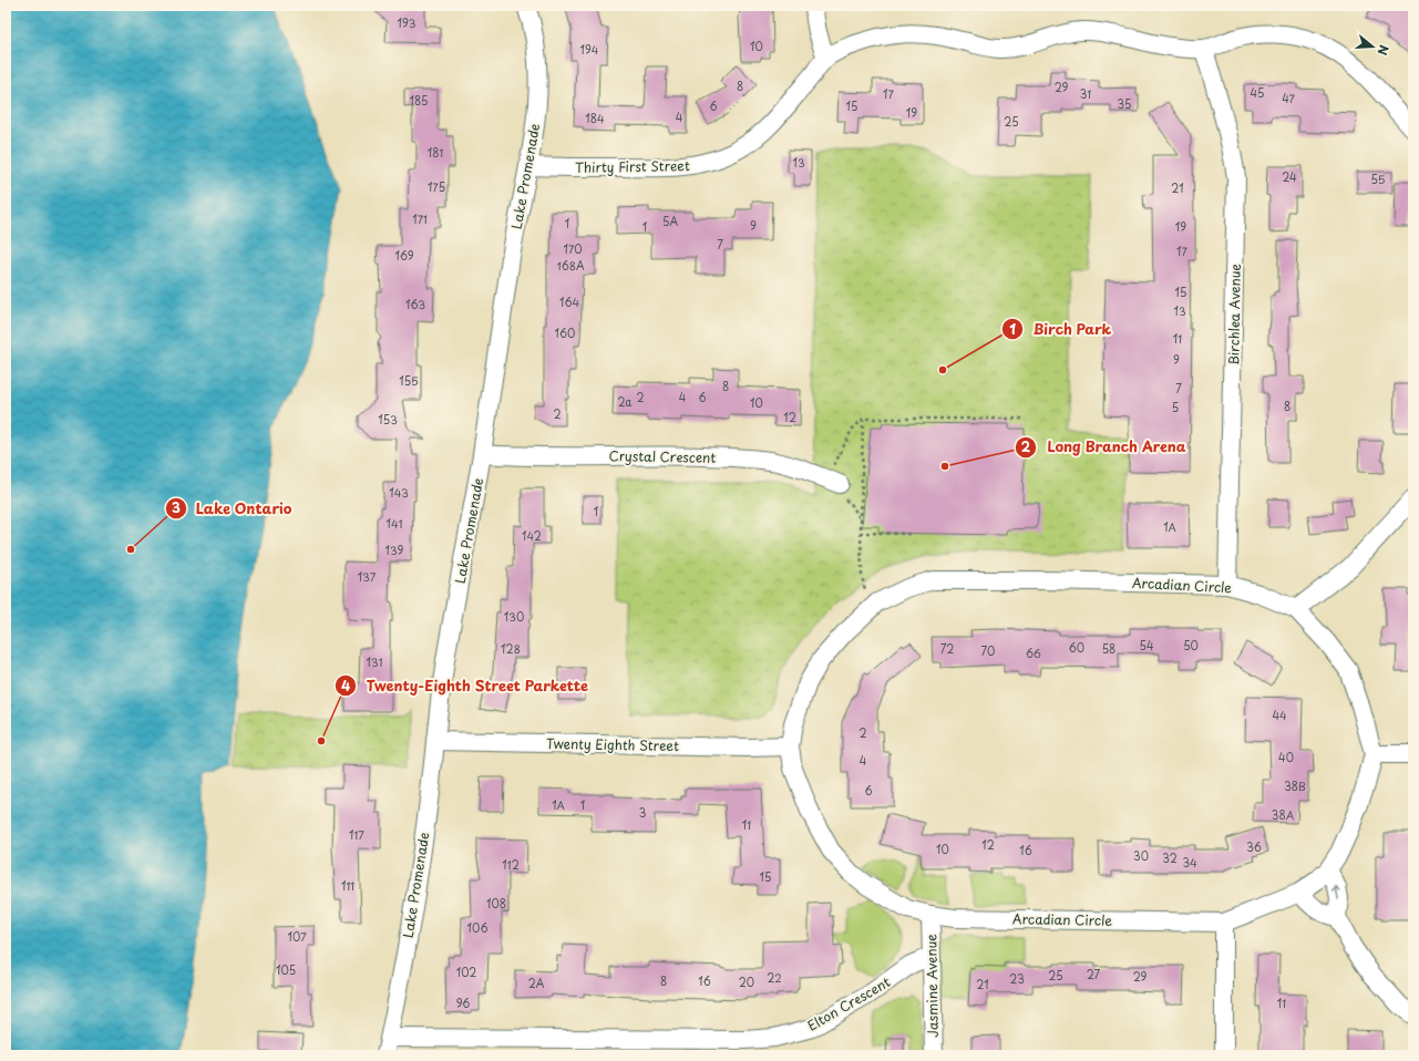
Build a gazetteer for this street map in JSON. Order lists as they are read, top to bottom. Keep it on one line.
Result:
{"streets":{"street":["Thirty First Street","Lake Promenade","Birchlea Avenue","Crystal Crescent","Arcadian Circle","Twenty Eighth Street","Jasmine Avenue","Elton Crescent"]},"crossings":[["Thirty First Street","Lake Promenade"],["Thirty First Street","Birchlea Avenue"],["Lake Promenade","Crystal Crescent"],["Lake Promenade","Twenty Eighth Street"],["Lake Promenade","Elton Crescent"],["Birchlea Avenue","Arcadian Circle"],["Arcadian Circle","Twenty Eighth Street"],["Arcadian Circle","Jasmine Avenue"],["Jasmine Avenue","Elton Crescent"]],"places":["Birch Park","Long Branch Arena","Lake Ontario","Twenty-Eighth Street Parkette"],"house_numbers":["193","10","194","8","29","45","17","31","47","185","35","6","15","19","4","184","25","181","13","24","55","175","21","171","5A","1","9","1","19","7","170","17","169","168A","15","164","163","13","160","11","9","155","8","7","2","4","6","2a","10","8","5","2","12","153","143","1","141","1A","142","139","137","130","54","50","60","128","72","58","70","66","131","44","2","40","4","38B","6","1A","1","3","38A","11","117","12","36","10","16","30","32","34","112","15","111","108","106","107","105","102","27","25","29","22","23","8","16","20","2A","21","96","11"],"north":"right"}
